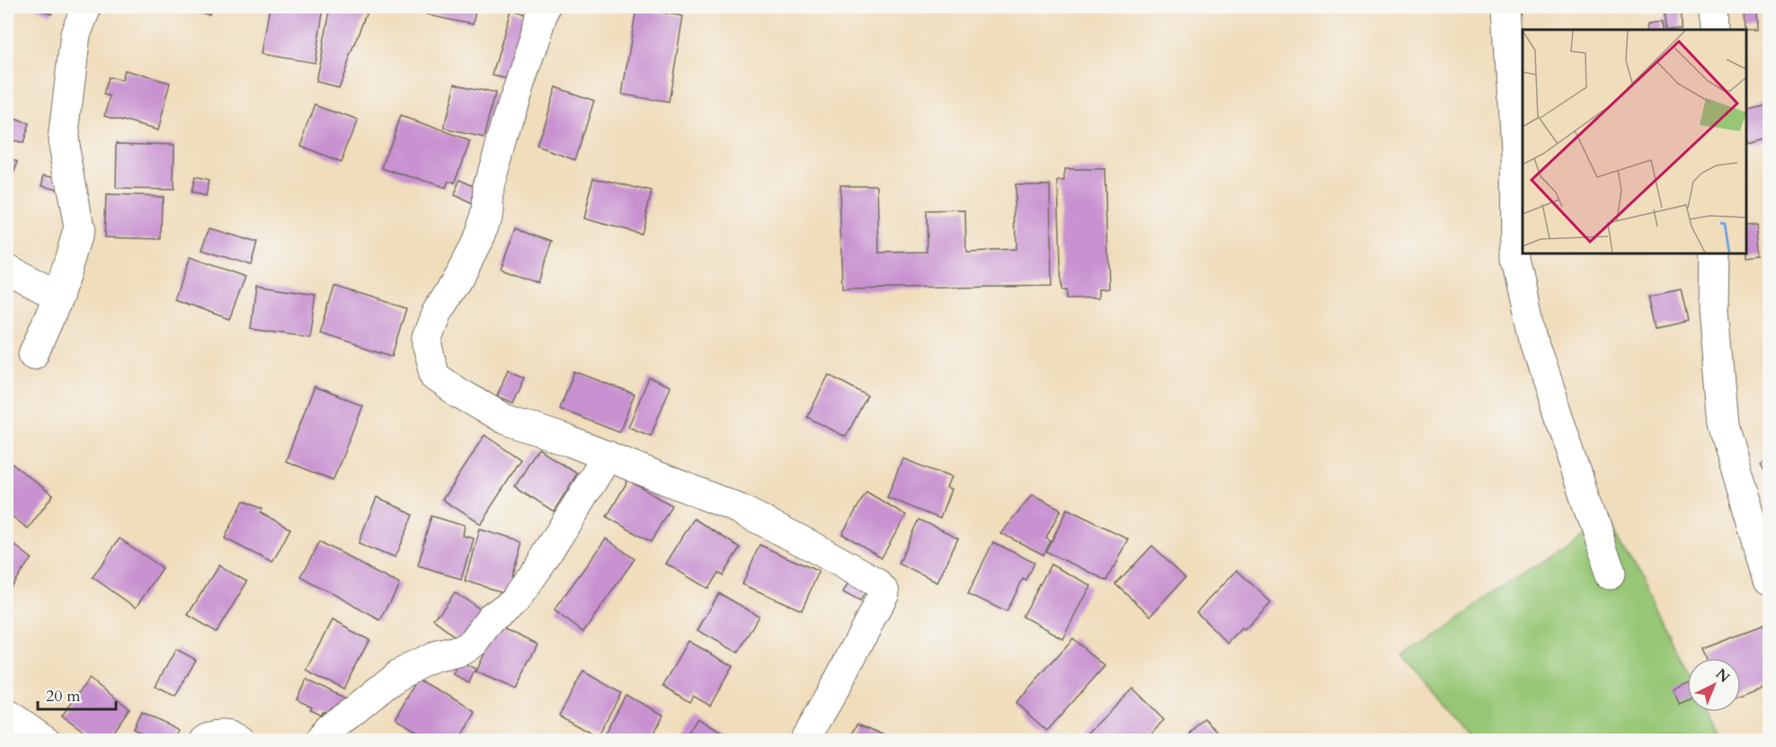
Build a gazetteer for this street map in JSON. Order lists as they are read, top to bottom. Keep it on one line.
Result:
{"scale_bar":"20 m","north":"top right"}
